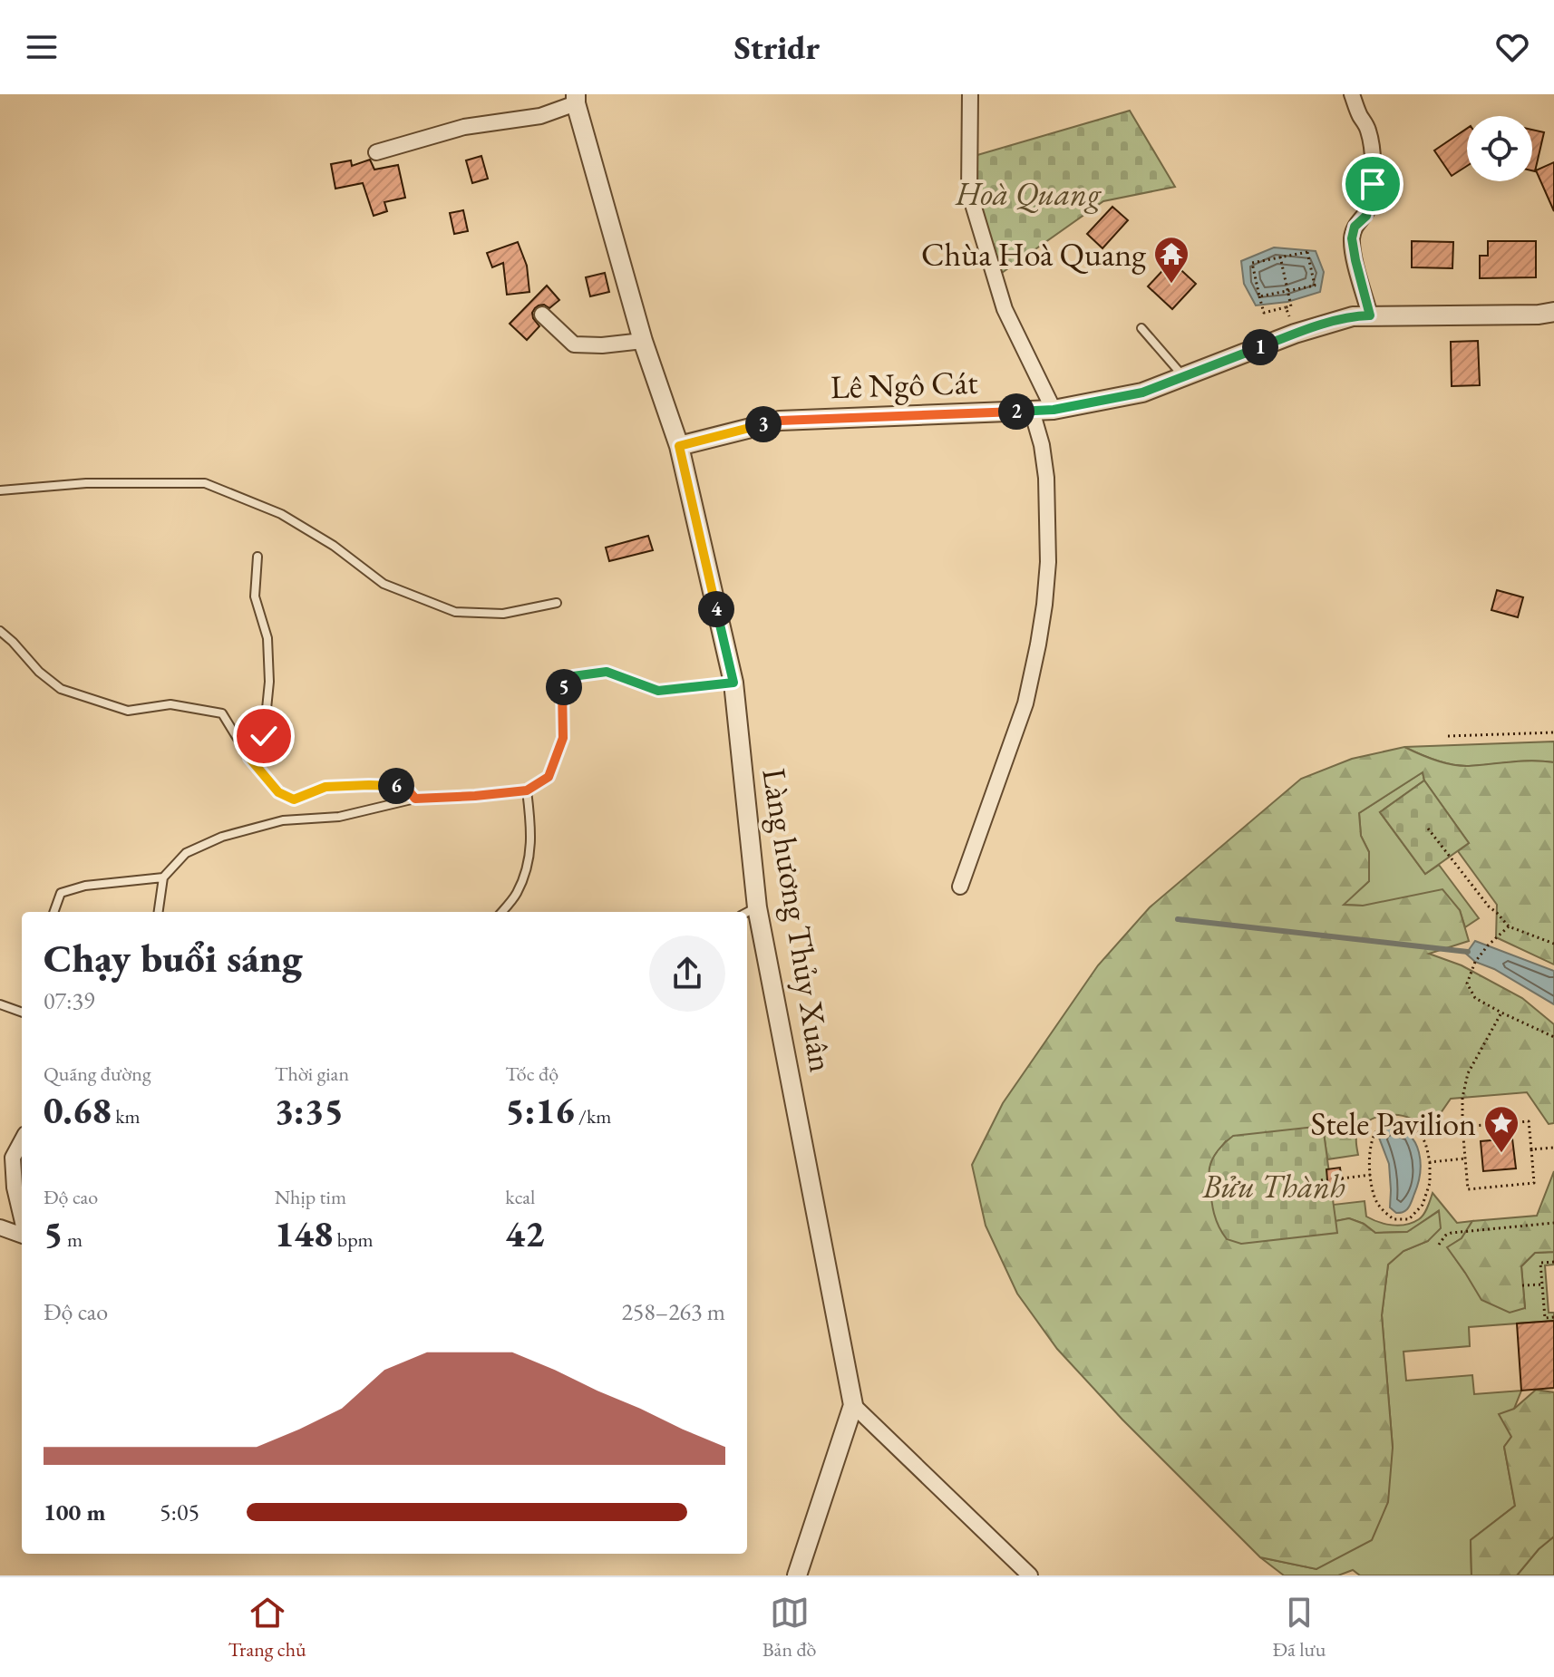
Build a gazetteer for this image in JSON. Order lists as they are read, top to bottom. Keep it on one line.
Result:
{"streets":{"street":["Lê Ngô Cát","Làng hương Thủy Xuân"]},"crossings":[["Lê Ngô Cát","Làng hương Thủy Xuân"]],"parks":["Hoà Quang","Bửu Thành"],"places":{"temple":["Chùa Hoà Quang"],"place":["Stele Pavilion"]},"page":{"header":"Stridr","pins":["1","2","3","4","5","6"],"heading":["Chạy buổi sáng","07:39"],"stats":[["Quãng đường","0.68 km"],["Thời gian","3:35"],["Tốc độ","5:16 /km"],["Độ cao","5 m"],["Nhịp tim","148 bpm"],["kcal","42"]],"chart":["Độ cao","258–263 m"],"list":[{"name":"100 m","note":"5:05"}],"tabs":["Trang chủ","Bản đồ","Đã lưu"]}}
